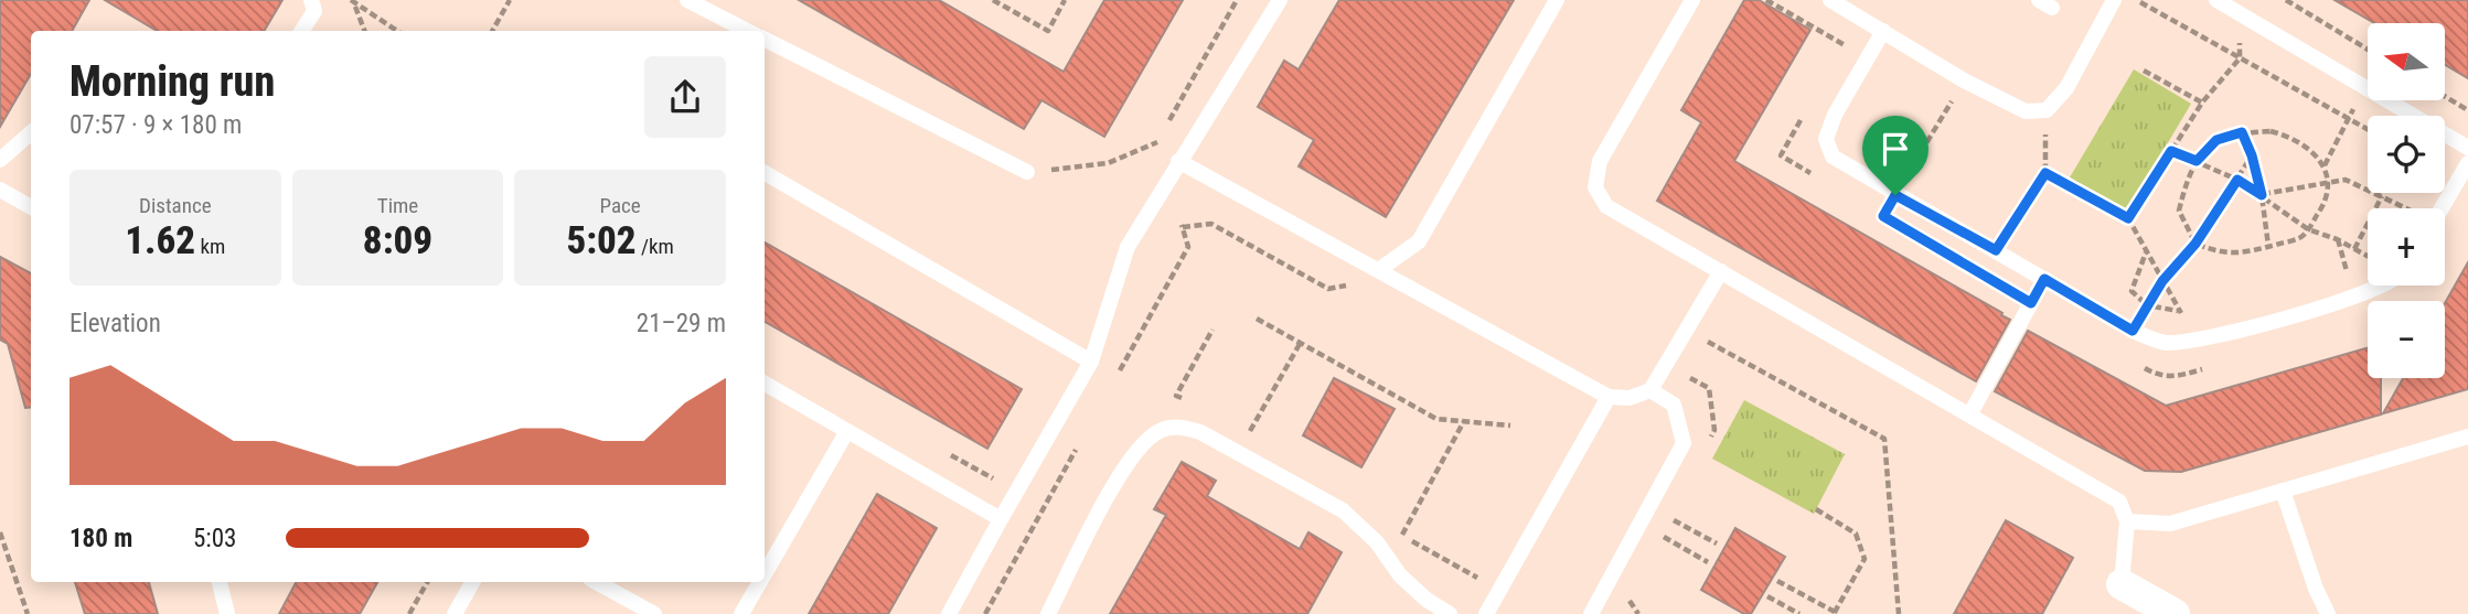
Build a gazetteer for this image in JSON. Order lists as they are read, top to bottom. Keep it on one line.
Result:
{"north":"left","page":{"map_buttons":["+","−"],"heading":["Morning run","07:57 · 9 × 180 m"],"stats":[["Distance","1.62 km"],["Time","8:09"],["Pace","5:02 /km"]],"chart":["Elevation","21–29 m"],"list":[{"name":"180 m","note":"5:03"}]}}
